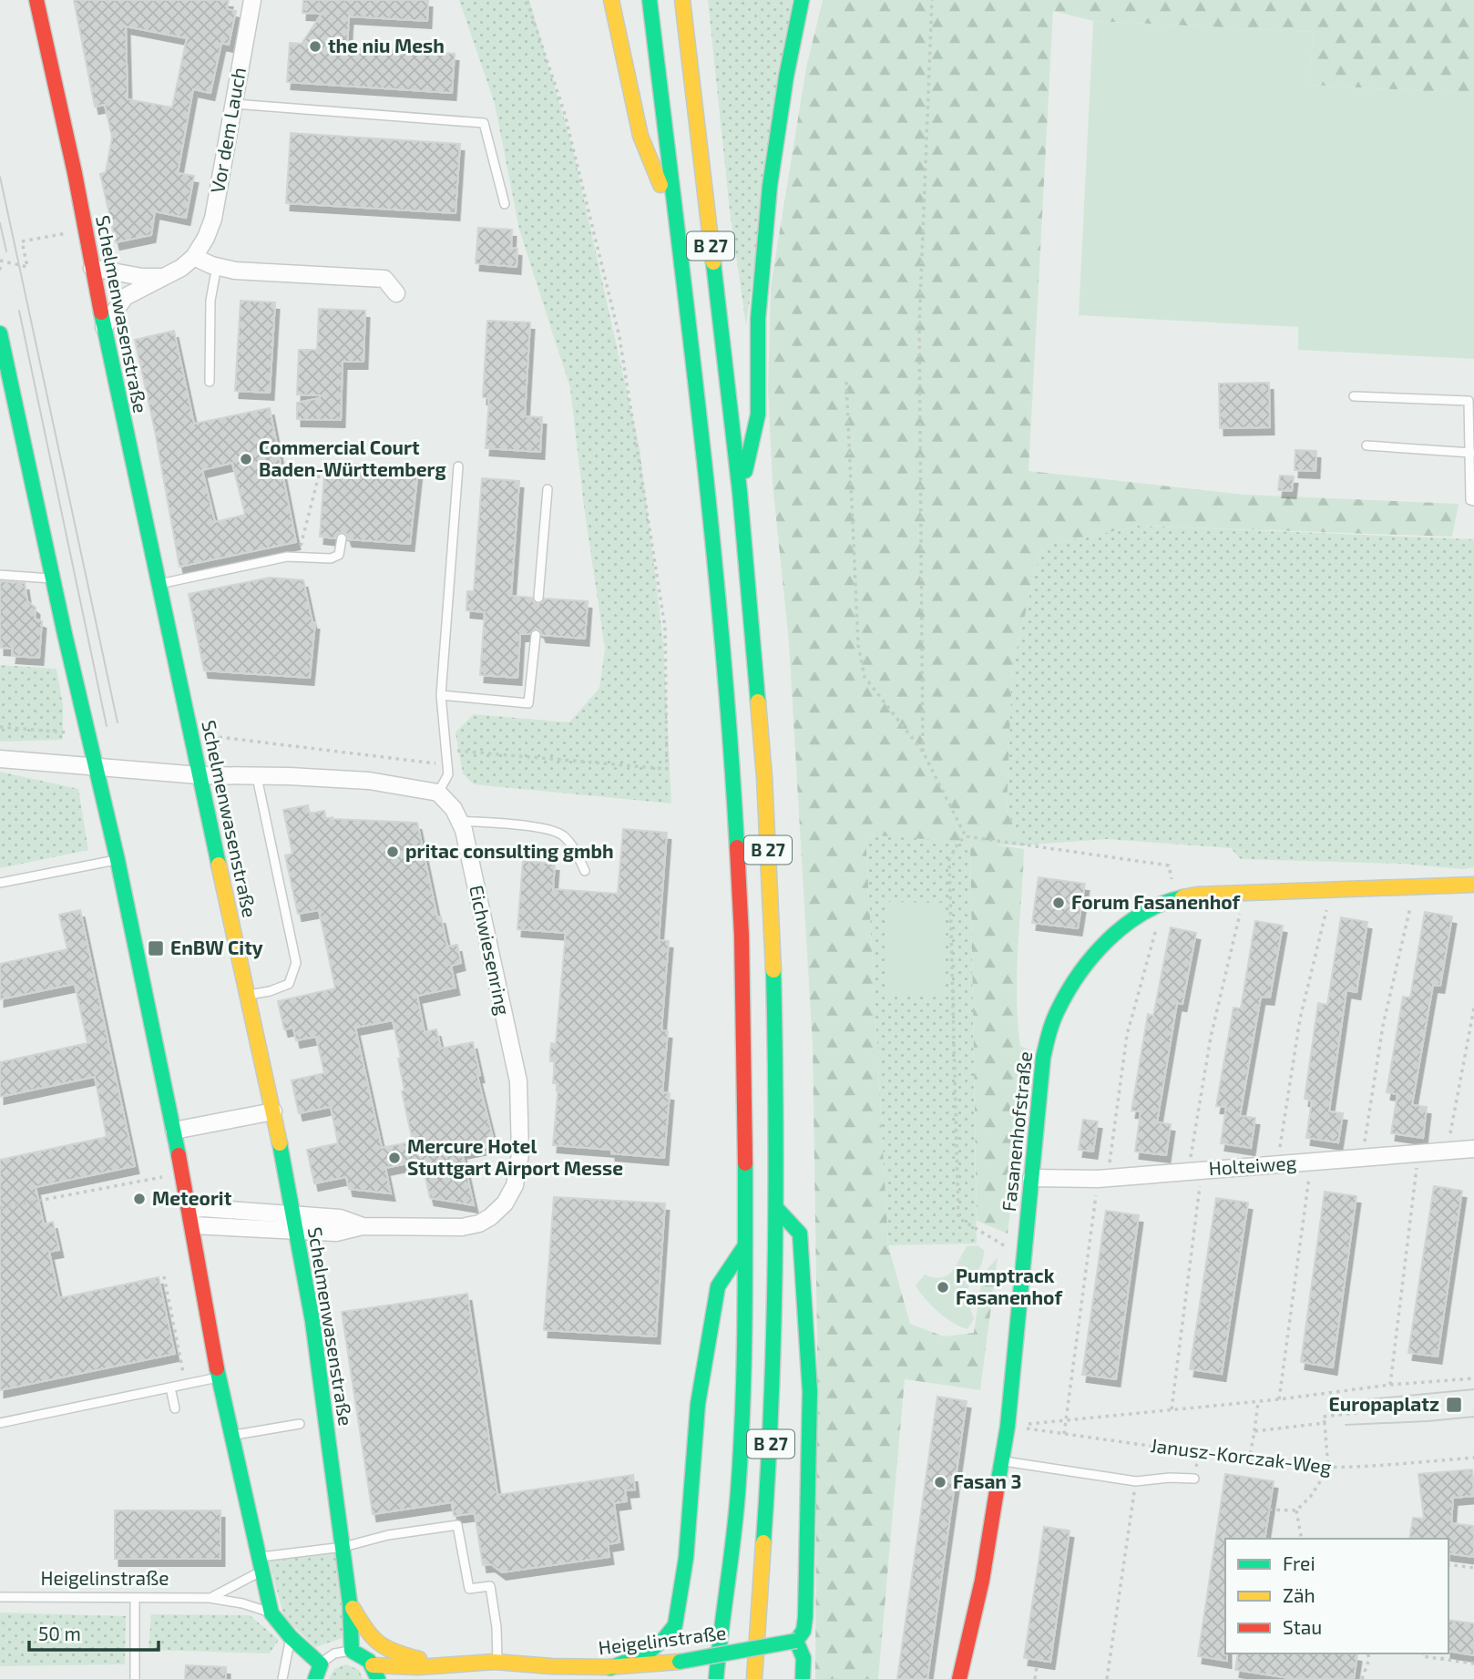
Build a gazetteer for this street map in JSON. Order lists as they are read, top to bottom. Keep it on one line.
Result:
{"streets":{"main road":["B 27","Schelmenwasenstraße","Fasanenhofstraße","Heigelinstraße"],"street":["Vor dem Lauch","Eichwiesenring","Holteiweg"],"path":["Janusz-Korczak-Weg"]},"crossings":[["Vor dem Lauch","Schelmenwasenstraße"],["Schelmenwasenstraße","Eichwiesenring"],["Schelmenwasenstraße","Heigelinstraße"],["Fasanenhofstraße","Holteiweg"],["Fasanenhofstraße","Janusz-Korczak-Weg"]],"places":{"other":["the niu Mesh","Commercial Court Baden-Württemberg","pritac consulting gmbh","Forum Fasanenhof","Mercure Hotel Stuttgart Airport Messe","Meteorit","Pumptrack Fasanenhof","Fasan 3"],"transit":["EnBW City","Europaplatz"]},"legend":["Frei","Zäh","Stau"],"scale_bar":"50 m"}
